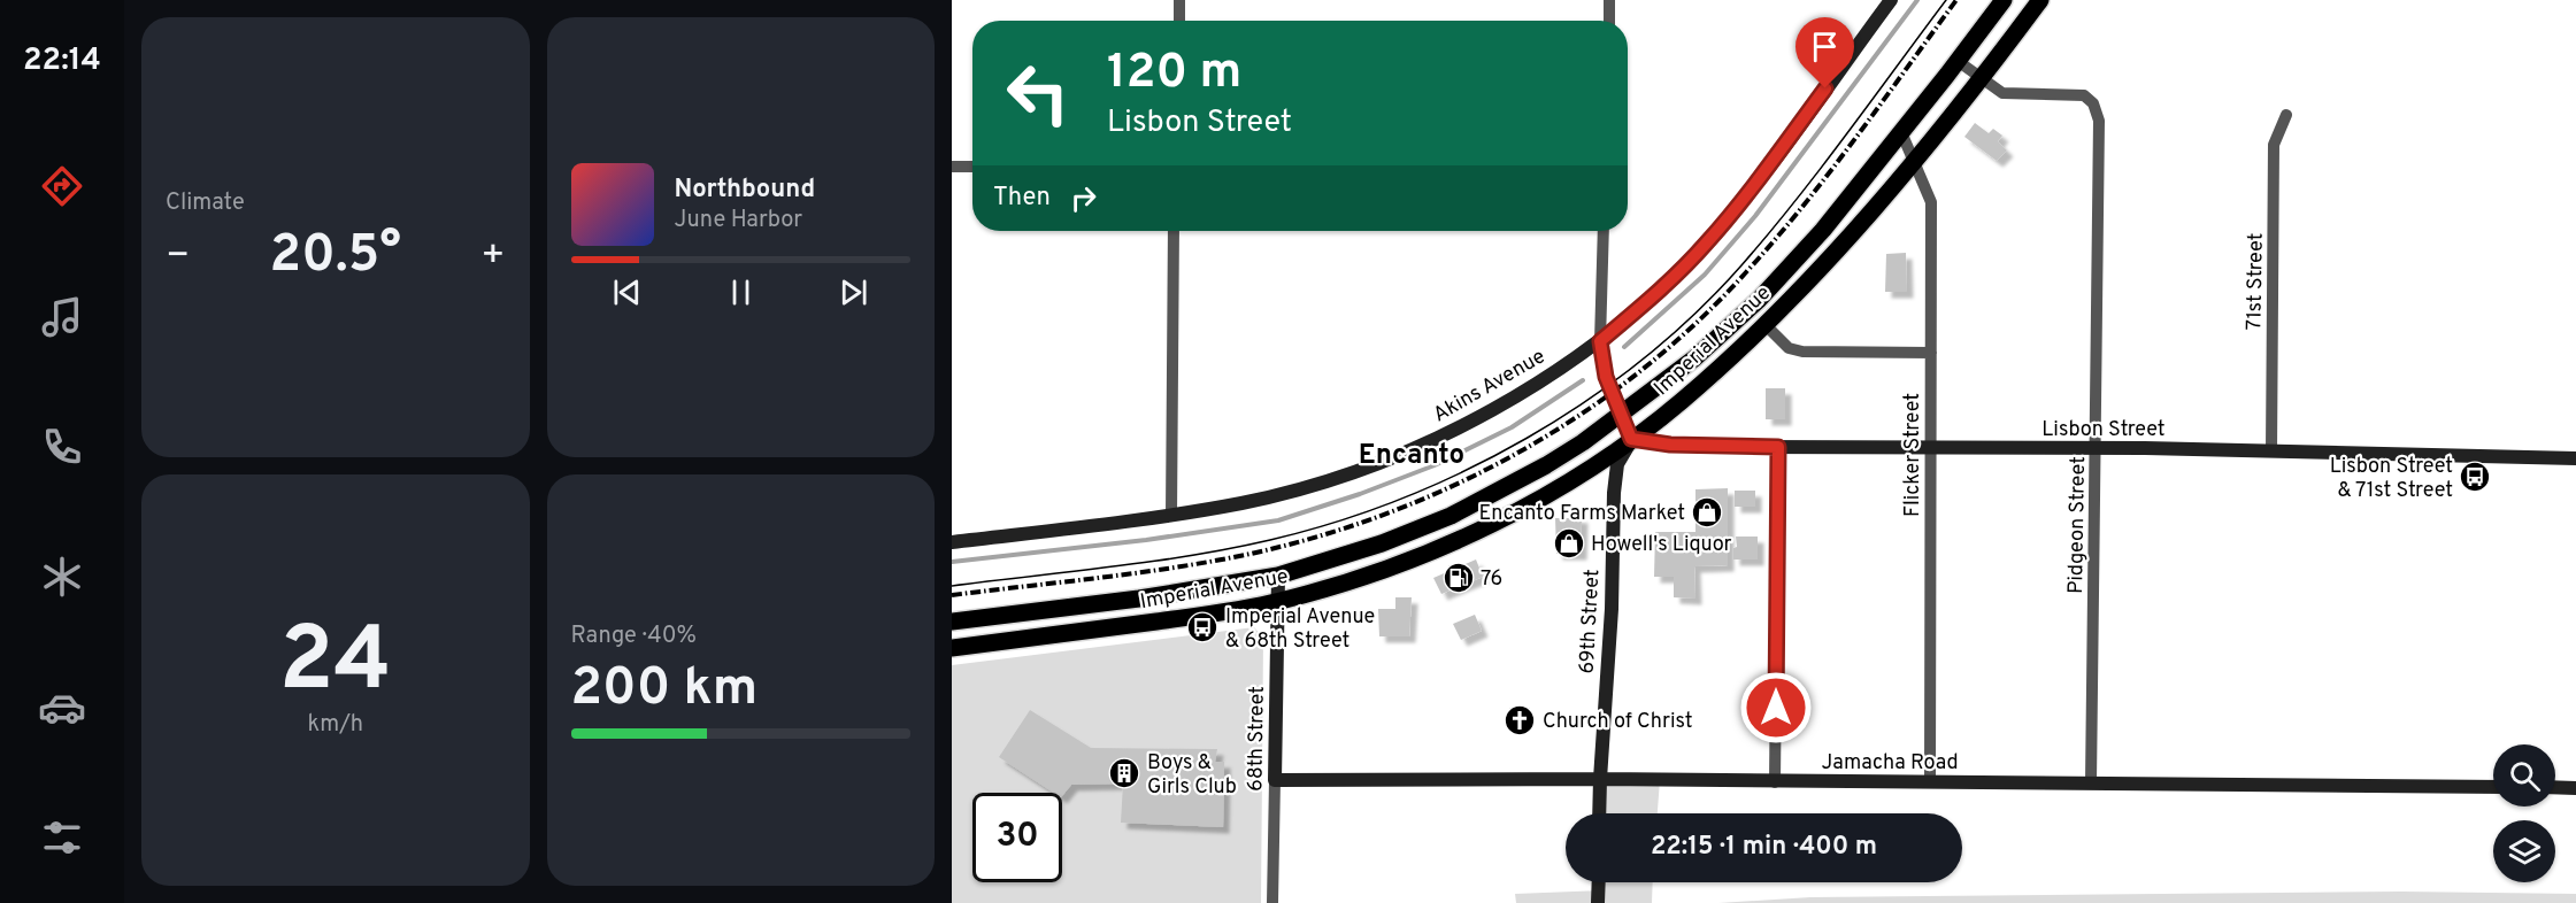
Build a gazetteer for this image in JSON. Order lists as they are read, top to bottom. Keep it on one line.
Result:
{"streets":{"main road":["Imperial Avenue"],"street":["71st Street","Akins Avenue","Lisbon Street","Flicker Street","Pidgeon Street","69th Street","68th Street","Jamacha Road"]},"crossings":[["71st Street","Lisbon Street"],["Imperial Avenue","Lisbon Street"],["Imperial Avenue","Flicker Street"],["Imperial Avenue","Pidgeon Street"],["Imperial Avenue","69th Street"],["Imperial Avenue","68th Street"],["Lisbon Street","Flicker Street"],["Lisbon Street","Pidgeon Street"],["Lisbon Street","69th Street"],["Flicker Street","Jamacha Road"],["Pidgeon Street","Jamacha Road"],["69th Street","Jamacha Road"],["68th Street","Jamacha Road"]],"districts":["Encanto"],"places":{"bus stop":["Lisbon Street & 71st Street","Imperial Avenue & 68th Street"],"shop":["Encanto Farms Market","Howell's Liquor"],"fuel station":["76"],"church":["Church of Christ"],"building":["Boys & Girls Club"]},"page":{"tabs":"22:14","tile":["Climate",["24","km/h"],["Range · 40%","200 km"]],"turn":["120 m","Lisbon Street"],"song":["Northbound","June Harbor"],"then":"Then","heat":["−","20.5°","+"],"limit":"30","trip":"22:15 · 1 min · 400 m"}}
